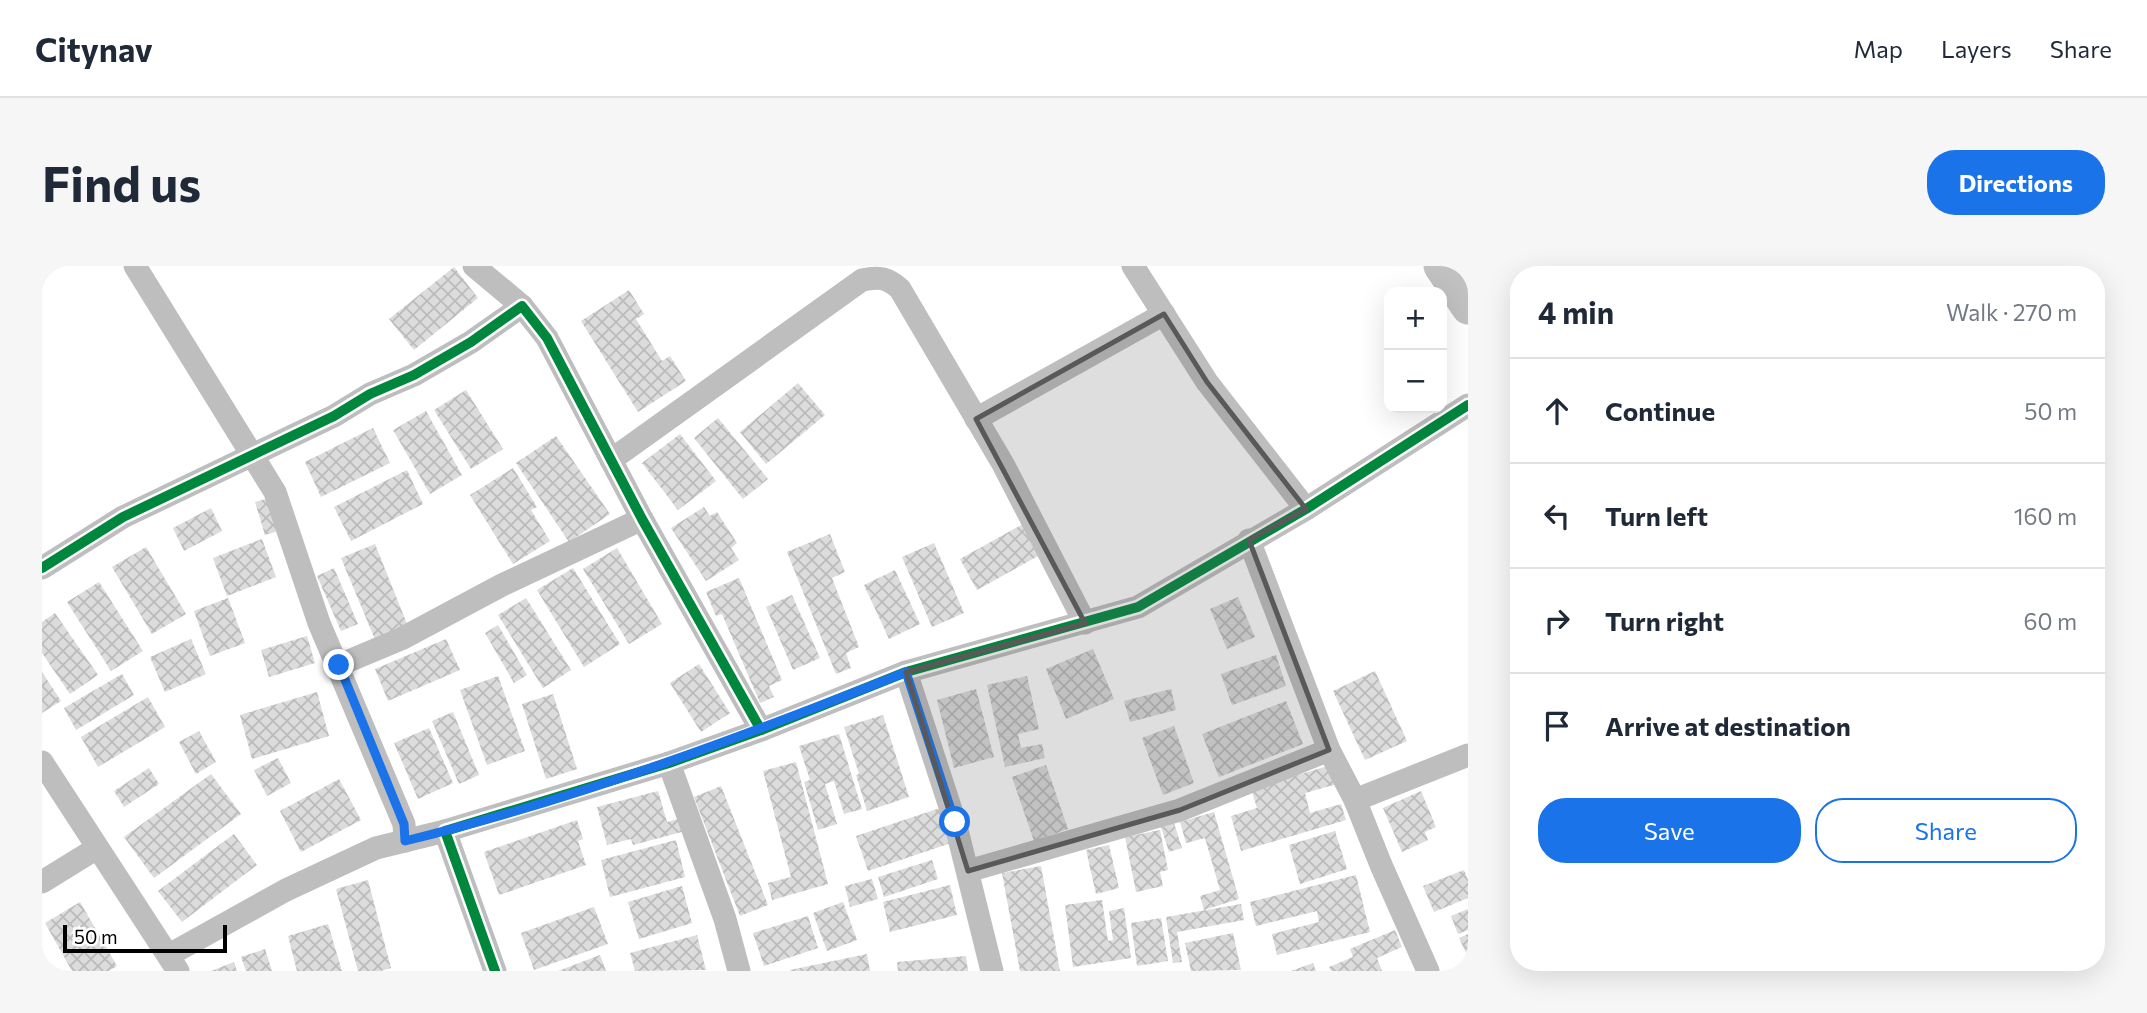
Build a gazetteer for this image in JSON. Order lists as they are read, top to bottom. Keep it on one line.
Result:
{"scale_bar":"50 m","page":{"header":"Citynav","nav":["Map","Layers","Share"],"buttons":["Directions",["Save","Share"]],"title":"Find us","heading":["4 min","Walk · 270 m"],"map_buttons":["+","−"],"list":[["Continue","50 m"],["Turn left","160 m"],["Turn right","60 m"],"Arrive at destination"],"scale":"50 m"}}
